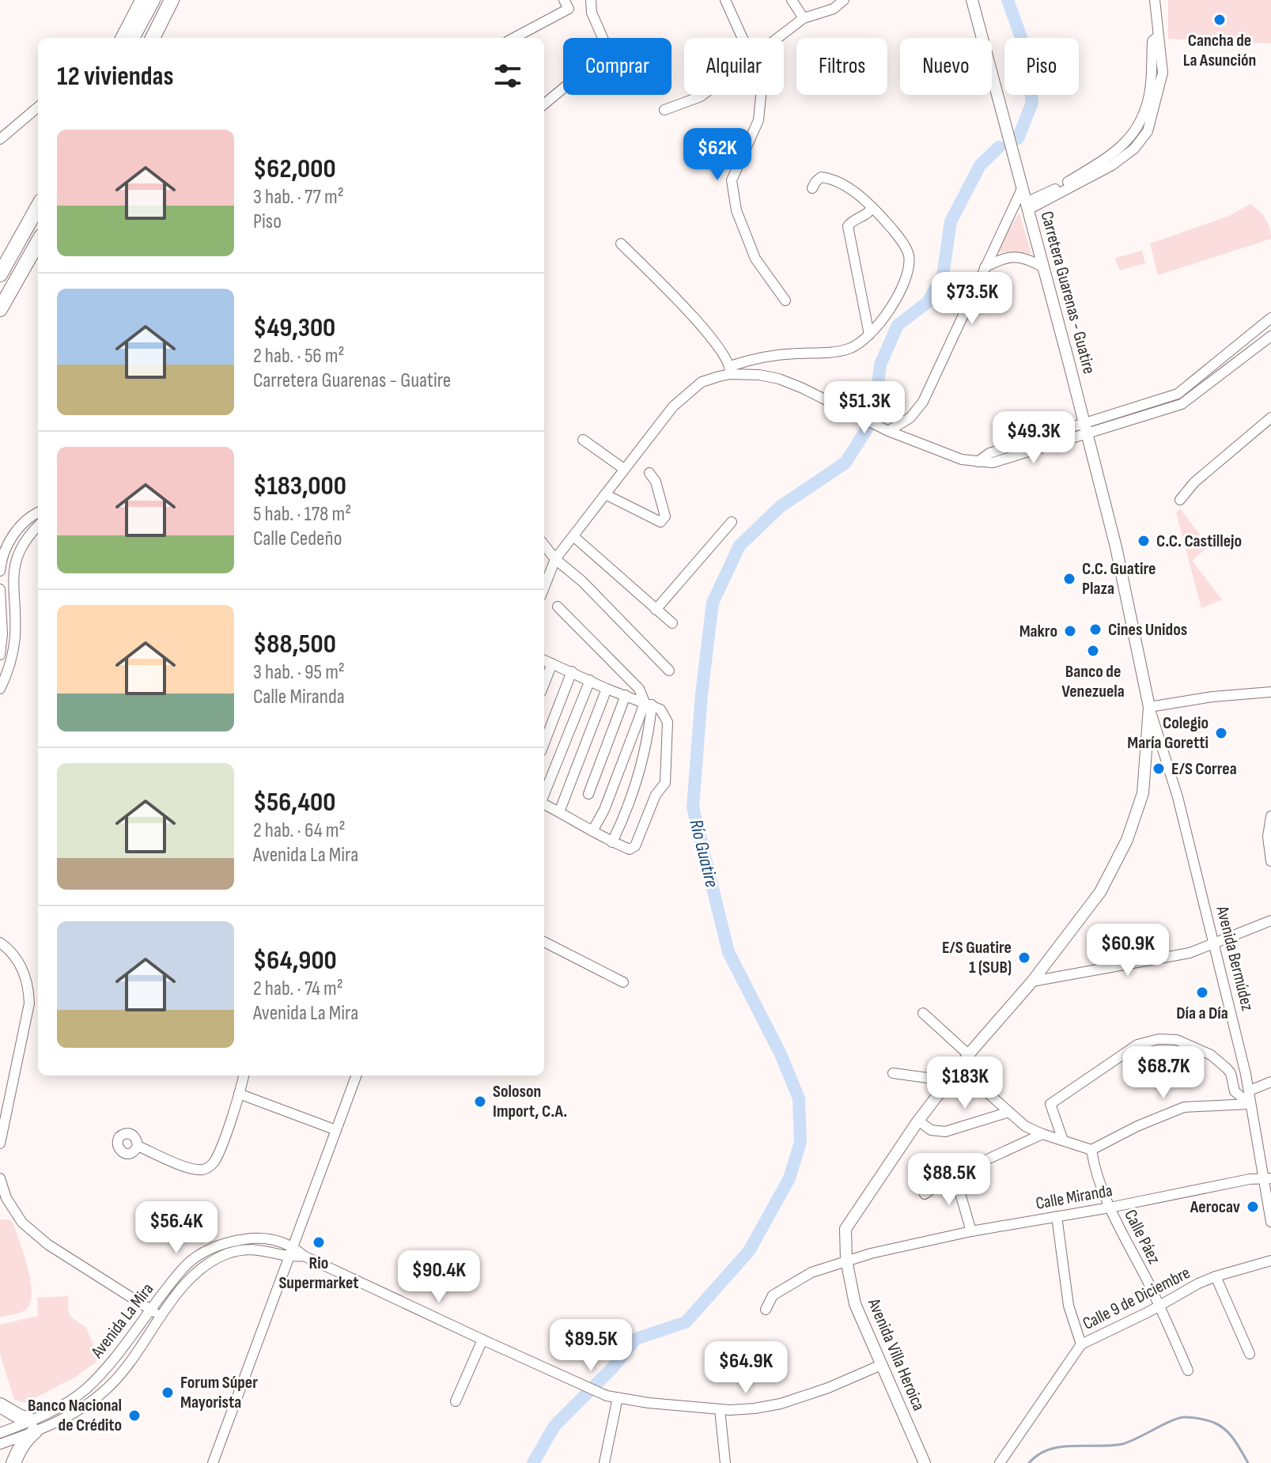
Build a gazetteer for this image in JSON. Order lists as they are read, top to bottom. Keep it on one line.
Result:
{"streets":{"main road":["Carretera Guarenas - Guatire","Avenida Villa Heroica"],"street":["Avenida Bermúdez","Calle Miranda","Calle Páez","Calle 9 de Diciembre","Avenida La Mira"]},"crossings":[["Carretera Guarenas - Guatire","Avenida Bermúdez"],["Carretera Guarenas - Guatire","Avenida Villa Heroica"],["Avenida Bermúdez","Calle Miranda"],["Avenida Bermúdez","Avenida Villa Heroica"],["Calle Miranda","Calle Páez"],["Calle Miranda","Avenida Villa Heroica"],["Calle Páez","Calle 9 de Diciembre"],["Avenida La Mira","Avenida Villa Heroica"]],"water":["Río Guatire"],"places":["Cancha de La Asunción","C.C. Castillejo","C.C. Guatire Plaza","Cines Unidos","Makro","Banco de Venezuela","Colegio María Goretti","E/S Correa","E/S Guatire 1 (SUB)","Día a Día","Soloson Import, C.A.","Aerocav","Rio Supermarket","Forum Súper Mayorista","Banco Nacional de Crédito"],"page":{"chip":["Comprar","Alquilar","Filtros","Nuevo","Piso"],"heading":"12 viviendas","list":[{"name":"$62,000","note":"3 hab. · 77 m² · Piso"},{"name":"$49,300","note":"2 hab. · 56 m² · Carretera Guarenas - Guatire"},{"name":"$183,000","note":"5 hab. · 178 m² · Calle Cedeño"},{"name":"$88,500","note":"3 hab. · 95 m² · Calle Miranda"},{"name":"$56,400","note":"2 hab. · 64 m² · Avenida La Mira"},{"name":"$64,900","note":"2 hab. · 74 m² · Avenida La Mira"}],"price":["$62K","$73.5K","$51.3K","$49.3K","$60.9K","$68.7K","$183K","$88.5K","$56.4K","$90.4K","$89.5K","$64.9K"]}}
